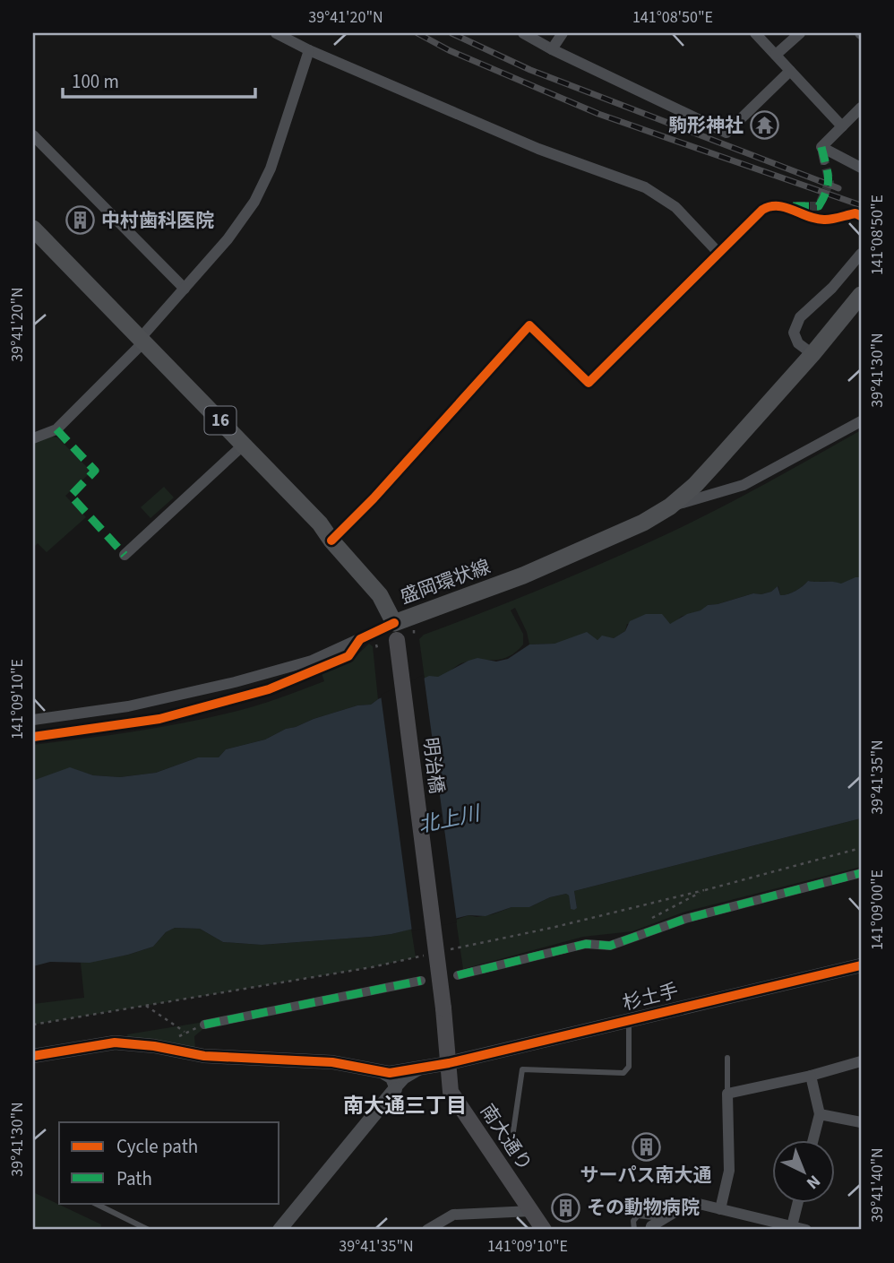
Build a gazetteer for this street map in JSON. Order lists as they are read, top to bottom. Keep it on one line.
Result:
{"streets":{"main road":["16","盛岡環状線","明治橋","南大通り"],"street":["杉土手"]},"crossings":[["盛岡環状線","明治橋"],["明治橋","杉土手"],["明治橋","南大通り"],["杉土手","南大通り"]],"districts":["南大通三丁目"],"water":["北上川"],"places":{"temple":["駒形神社"],"building":["中村歯科医院","サーパス南大通","その動物病院"]},"legend":["Cycle path","Path"],"scale_bar":"100 m","north":"bottom right","coordinates":["39°41'20\"N","141°08'50\"E","39°41'30\"N","141°09'10\"E","39°41'35\"N","141°09'00\"E","39°41'40\"N"]}
